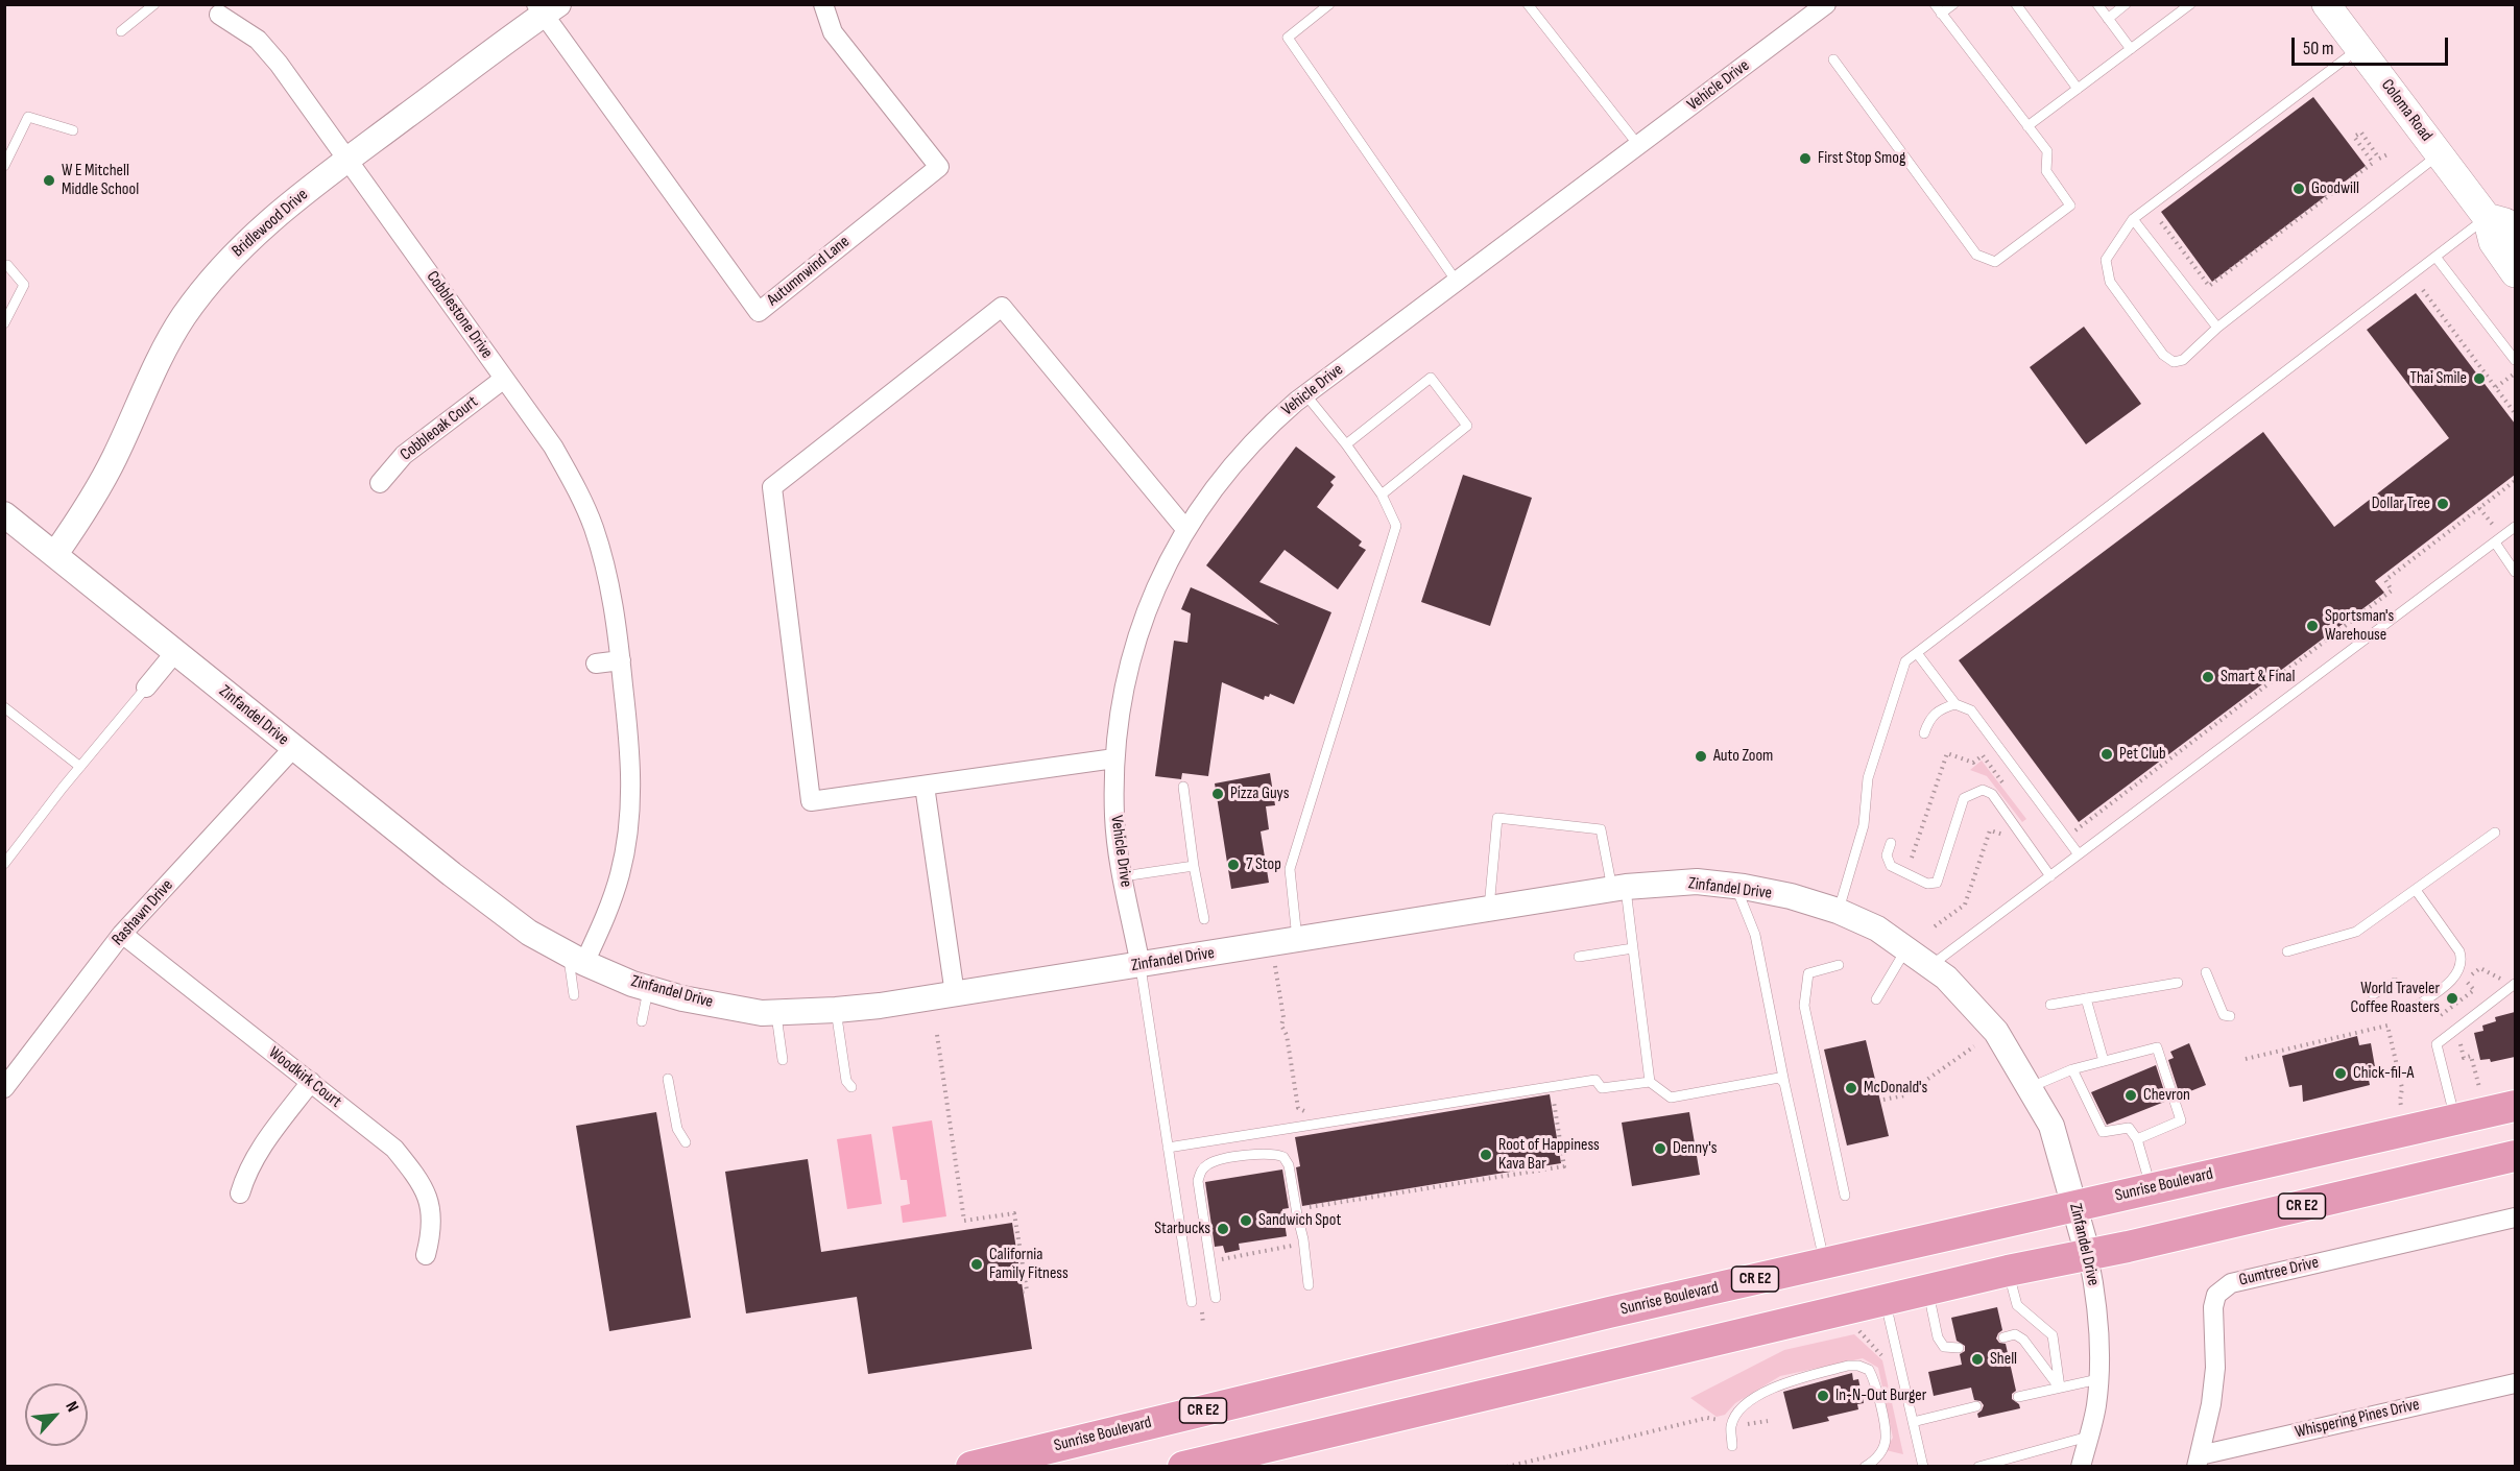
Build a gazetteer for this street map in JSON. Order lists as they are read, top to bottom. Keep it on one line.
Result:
{"streets":{"main road":["Coloma Road","Sunrise Boulevard","CR E2"],"street":["Vehicle Drive","Bridlewood Drive","Autumnwind Lane","Cobblestone Drive","Cobbleoak Court","Zinfandel Drive","Rashawn Drive","Woodkirk Court","Gumtree Drive","Whispering Pines Drive"]},"crossings":[["Vehicle Drive","Zinfandel Drive"],["Bridlewood Drive","Autumnwind Lane"],["Bridlewood Drive","Cobblestone Drive"],["Bridlewood Drive","Zinfandel Drive"],["Cobblestone Drive","Cobbleoak Court"],["Cobblestone Drive","Zinfandel Drive"],["Zinfandel Drive","Rashawn Drive"],["Zinfandel Drive","Sunrise Boulevard"],["Zinfandel Drive","CR E2"],["Rashawn Drive","Woodkirk Court"],["Gumtree Drive","Whispering Pines Drive"]],"places":["First Stop Smog","W E Mitchell Middle School","Goodwill","Thai Smile","Dollar Tree","Sportsman's Warehouse","Smart & Final","Pet Club","Auto Zoom","Pizza Guys","7 Stop","World Traveler Coffee Roasters","Chick-fil-A","McDonald's","Chevron","Denny's","Root of Happiness Kava Bar","Sandwich Spot","Starbucks","California Family Fitness","Shell","In-N-Out Burger"],"scale_bar":"50 m","north":"top right"}
